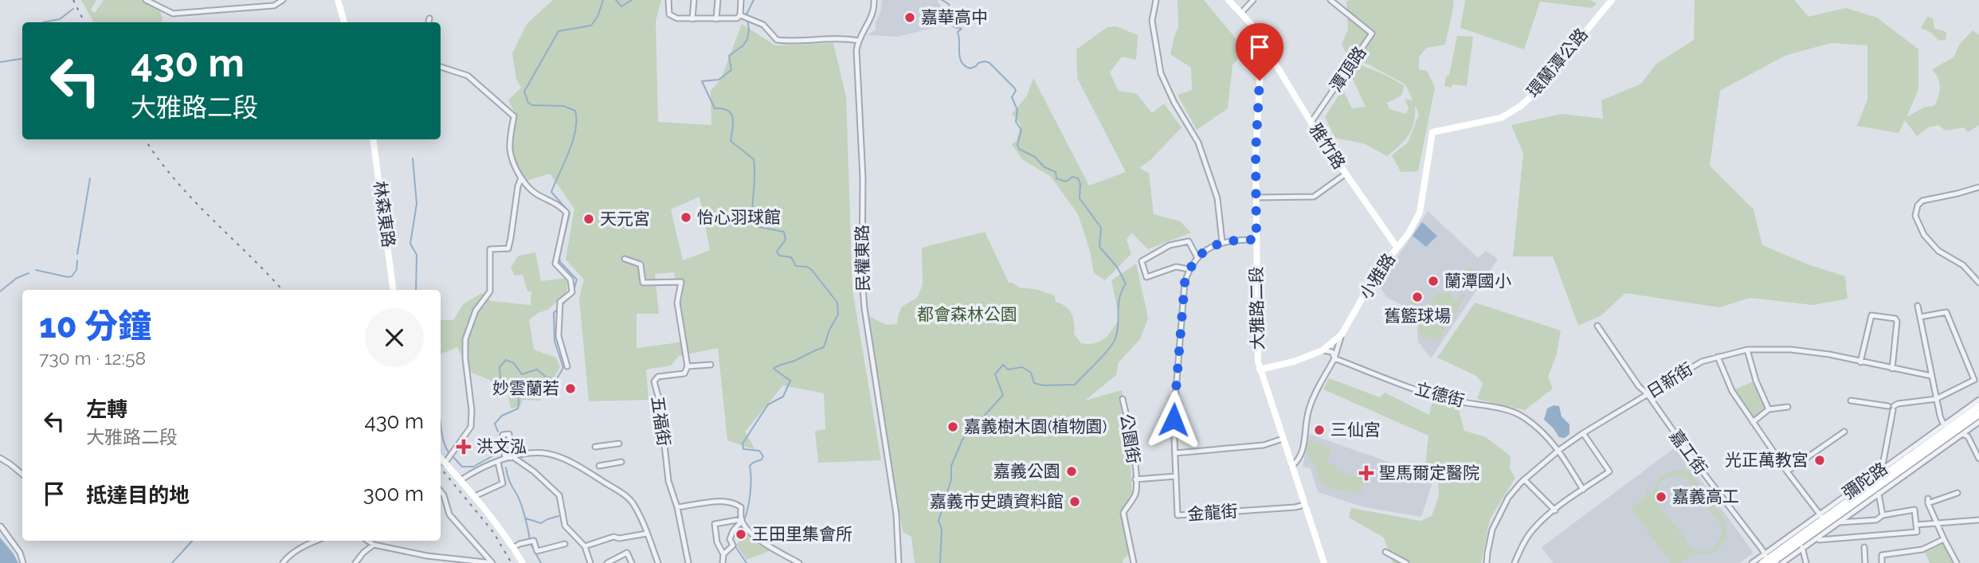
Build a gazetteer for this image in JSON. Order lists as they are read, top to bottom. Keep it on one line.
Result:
{"streets":{"street":["環蘭潭公路","潭頂路","雅竹路","林森東路","民權東路","小雅路","大雅路二段","日新街","立德街","五福街","公園街","嘉工街","彌陀路","金龍街"]},"crossings":[["環蘭潭公路","小雅路"],["潭頂路","雅竹路"],["雅竹路","小雅路"],["雅竹路","大雅路二段"],["小雅路","大雅路二段"],["小雅路","立德街"],["大雅路二段","金龍街"],["日新街","立德街"],["日新街","嘉工街"],["公園街","金龍街"],["嘉工街","彌陀路"]],"parks":["都會森林公園"],"places":{"other":["嘉華高中","怡心羽球館","天元宮","蘭潭國小","舊籃球場","妙雲蘭若","嘉義樹木園(植物園)","三仙宮","光正萬教宮","嘉義公園","嘉義高工","嘉義市史蹟資料館","王田里集會所"],"health":["洪文泓","聖馬爾定醫院"]},"page":{"turn":["430 m","大雅路二段"],"heading":["10 分鐘","730 m · 12:58"],"list":[{"name":"左轉","note":"大雅路二段","value":"430 m"},{"name":"抵達目的地","value":"300 m"}]}}
